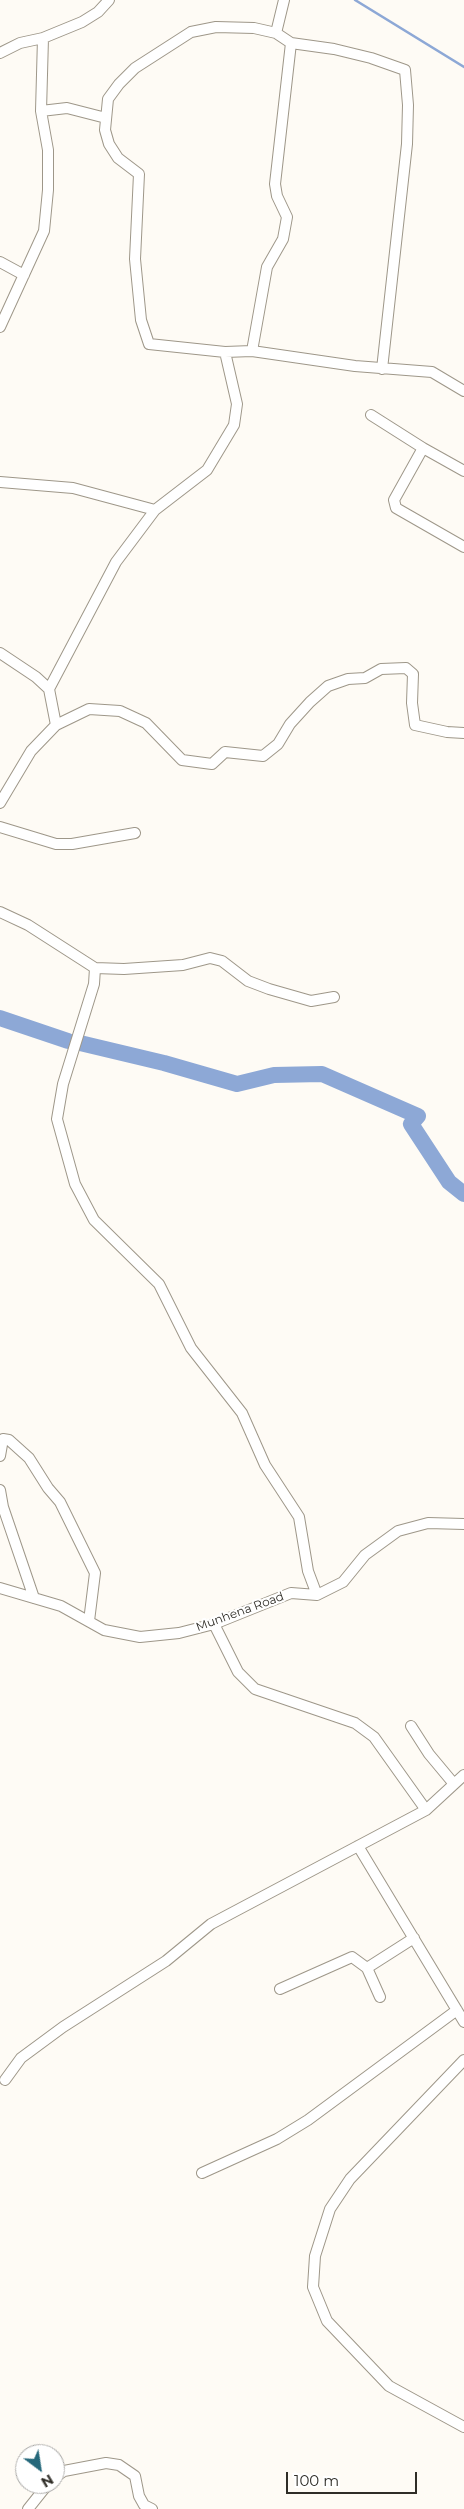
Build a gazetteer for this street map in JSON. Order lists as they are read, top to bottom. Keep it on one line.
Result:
{"streets":{"street":["Munhena Road"]},"scale_bar":"100 m","north":"bottom right"}
